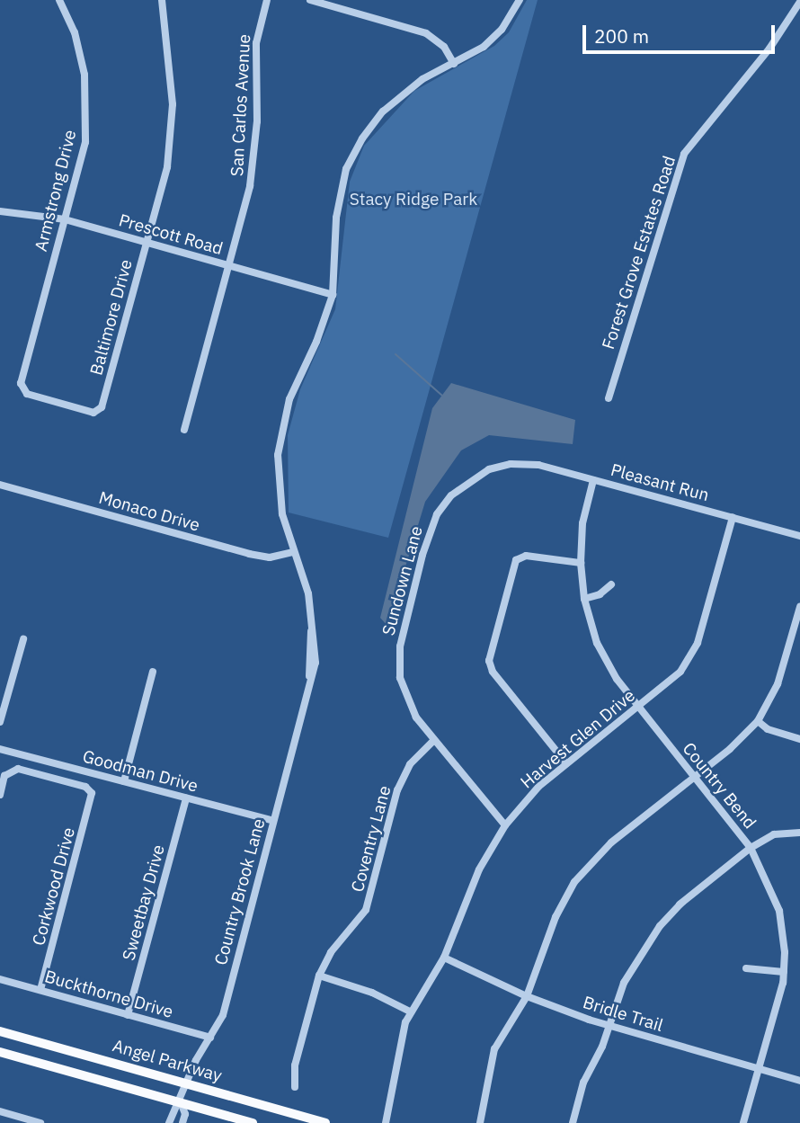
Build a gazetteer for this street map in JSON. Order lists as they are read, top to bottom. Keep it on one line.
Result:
{"streets":{"main road":["Angel Parkway"],"street":["San Carlos Avenue","Armstrong Drive","Prescott Road","Forest Grove Estates Road","Baltimore Drive","Pleasant Run","Monaco Drive","Sundown Lane","Harvest Glen Drive","Goodman Drive","Country Bend","Coventry Lane","Corkwood Drive","Country Brook Lane","Sweetbay Drive","Buckthorne Drive","Bridle Trail"]},"crossings":[["San Carlos Avenue","Prescott Road"],["Armstrong Drive","Prescott Road"],["Armstrong Drive","Baltimore Drive"],["Prescott Road","Baltimore Drive"],["Prescott Road","Country Brook Lane"],["Pleasant Run","Sundown Lane"],["Pleasant Run","Harvest Glen Drive"],["Pleasant Run","Country Bend"],["Monaco Drive","Country Brook Lane"],["Sundown Lane","Harvest Glen Drive"],["Sundown Lane","Coventry Lane"],["Harvest Glen Drive","Country Bend"],["Harvest Glen Drive","Bridle Trail"],["Goodman Drive","Country Brook Lane"],["Goodman Drive","Sweetbay Drive"],["Country Bend","Bridle Trail"],["Corkwood Drive","Buckthorne Drive"],["Country Brook Lane","Buckthorne Drive"],["Country Brook Lane","Angel Parkway"],["Sweetbay Drive","Buckthorne Drive"]],"parks":["Stacy Ridge Park"],"scale_bar":"200 m"}
